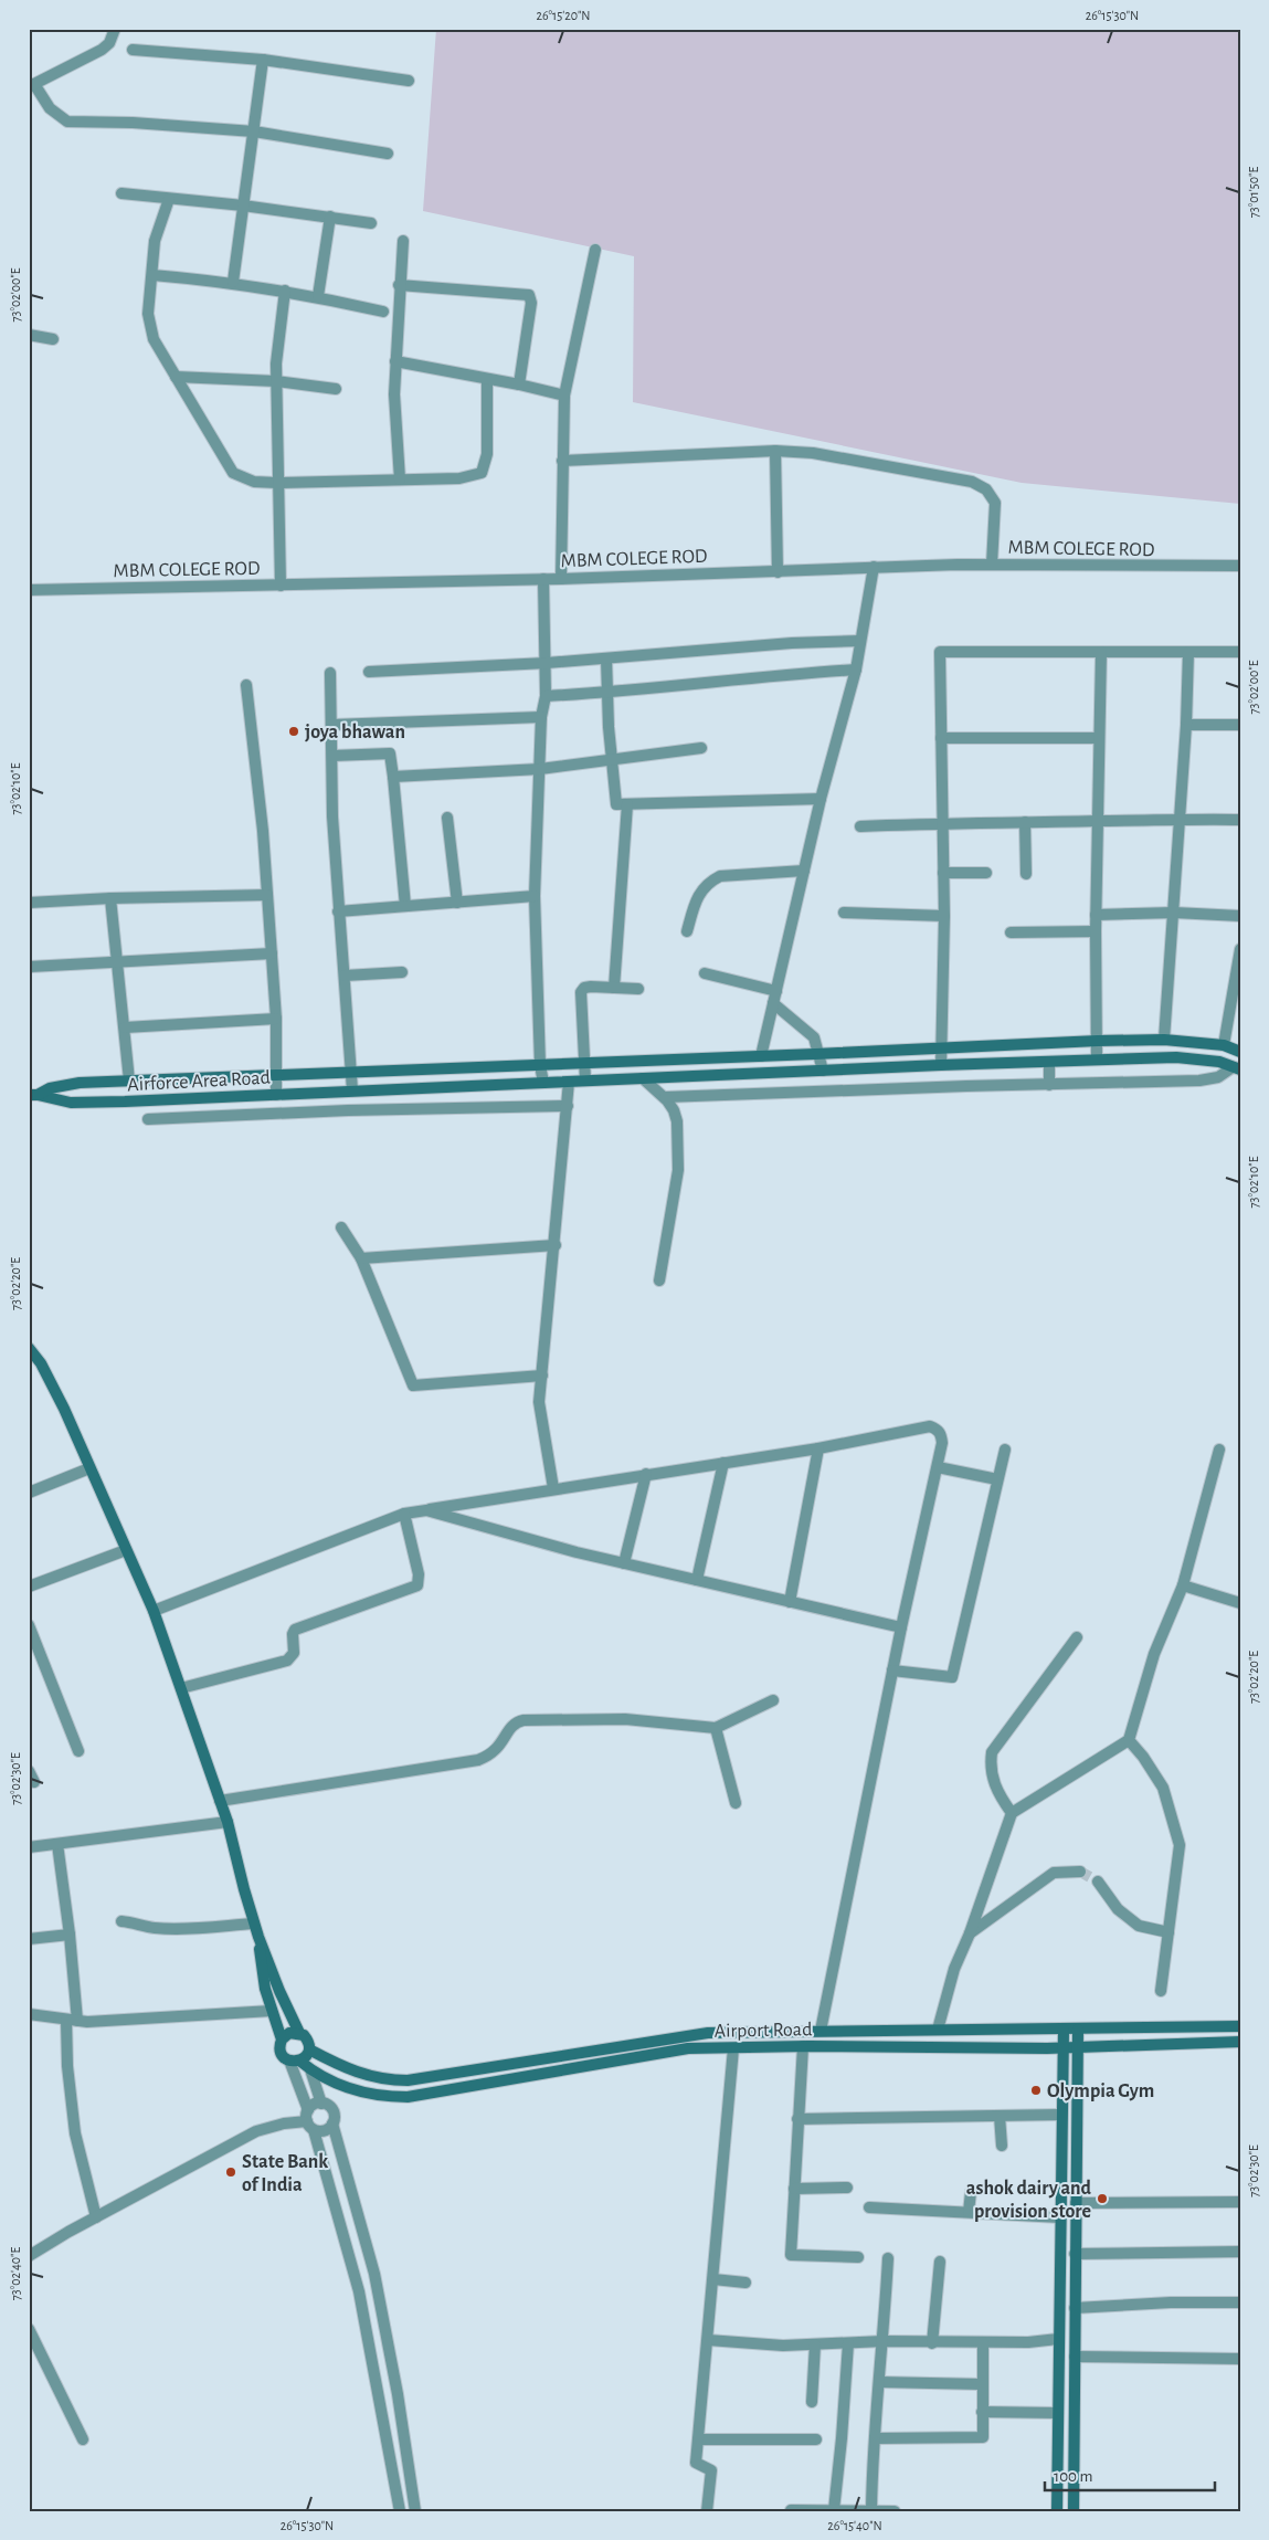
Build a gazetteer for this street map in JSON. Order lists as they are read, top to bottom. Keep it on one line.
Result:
{"streets":{"street":["MBM COLEGE ROD","Airforce Area Road","Airport Road"]},"places":["joya bhawan","Olympia Gym","State Bank of India","ashok dairy and provision store"],"scale_bar":"100 m","coordinates":["26°15'20\"N","26°15'30\"N","73°01'50\"E","73°02'00\"E","73°02'10\"E","73°02'20\"E","73°02'30\"E","73°02'40\"E","26°15'40\"N"]}
